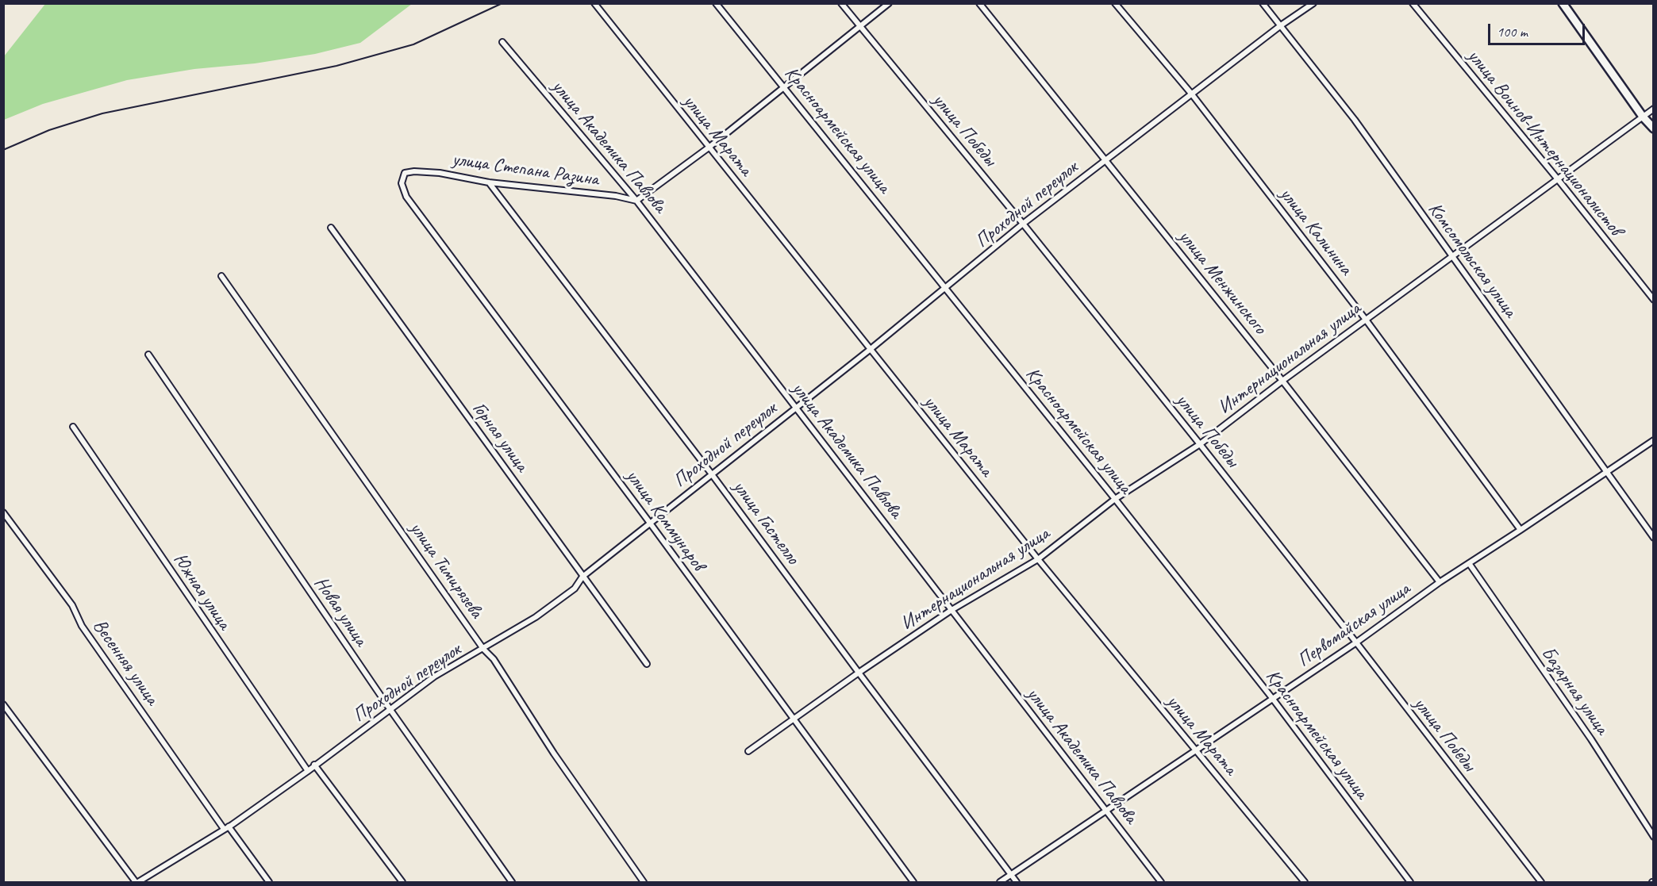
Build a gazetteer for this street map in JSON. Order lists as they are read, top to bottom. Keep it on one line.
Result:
{"streets":{"street":["Красноармейская улица","улица Победы","улица Марата","улица Воинов-Интернационалистов","улица Академика Павлова","улица Степана Разина","Проходной переулок","улица Калинина","Комсомольская улица","улица Менжинского","Интернациональная улица","Горная улица","улица Коммунаров","улица Гастелло","улица Тимирязева","Южная улица","Новая улица","Первомайская улица","Весенняя улица","Базарная улица"]},"crossings":[["Красноармейская улица","Проходной переулок"],["Красноармейская улица","Интернациональная улица"],["Красноармейская улица","Первомайская улица"],["улица Победы","Проходной переулок"],["улица Победы","Интернациональная улица"],["улица Победы","Первомайская улица"],["улица Марата","Проходной переулок"],["улица Марата","Интернациональная улица"],["улица Марата","Первомайская улица"],["улица Воинов-Интернационалистов","Интернациональная улица"],["улица Академика Павлова","улица Степана Разина"],["улица Академика Павлова","Проходной переулок"],["улица Академика Павлова","Интернациональная улица"],["улица Академика Павлова","Первомайская улица"],["улица Степана Разина","улица Коммунаров"],["улица Степана Разина","улица Гастелло"],["Проходной переулок","улица Калинина"],["Проходной переулок","Комсомольская улица"],["Проходной переулок","улица Менжинского"],["Проходной переулок","Горная улица"],["Проходной переулок","улица Коммунаров"],["Проходной переулок","улица Гастелло"],["Проходной переулок","улица Тимирязева"],["Проходной переулок","Южная улица"],["Проходной переулок","Новая улица"],["Проходной переулок","Весенняя улица"],["улица Калинина","Интернациональная улица"],["улица Калинина","Первомайская улица"],["Комсомольская улица","Интернациональная улица"],["Комсомольская улица","Первомайская улица"],["улица Менжинского","Интернациональная улица"],["улица Менжинского","Первомайская улица"],["Интернациональная улица","улица Коммунаров"],["Интернациональная улица","улица Гастелло"],["улица Гастелло","Первомайская улица"],["Первомайская улица","Базарная улица"]],"scale_bar":"100 m"}
